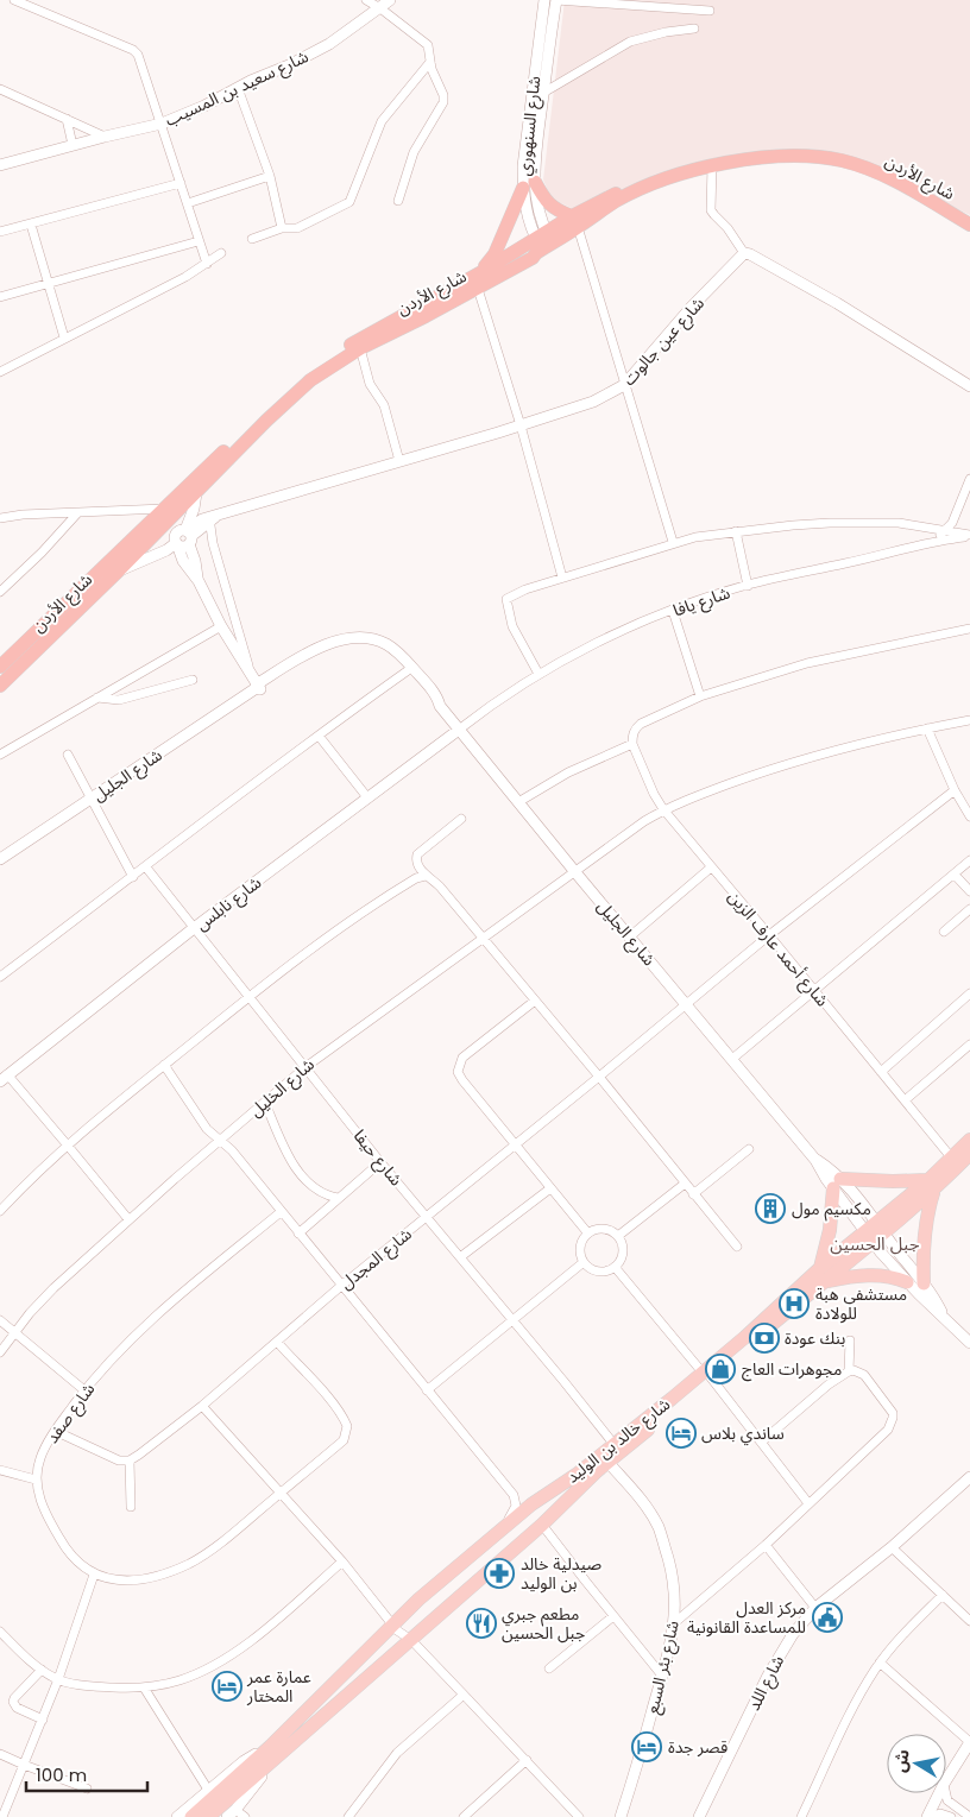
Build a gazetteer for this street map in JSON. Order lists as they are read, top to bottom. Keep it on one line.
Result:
{"streets":{"highway":["شارع الأردن"],"main road":["شارع خالد بن الوليد"],"street":["شارع سعيد بن المسيب","شارع السنهوري","شارع عين جالوت","شارع يافا","شارع الجليل","شارع نابلس","شارع أحمد عارف الزين","شارع الخليل","شارع حيفا","شارع المجدل","شارع صفد","شارع بئر السبع","شارع اللد"]},"crossings":[["شارع السنهوري","شارع الأردن"],["شارع الأردن","شارع عين جالوت"],["شارع يافا","شارع الجليل"],["شارع يافا","شارع نابلس"],["شارع الجليل","شارع نابلس"],["شارع الجليل","شارع الخليل"],["شارع الجليل","شارع المجدل"],["شارع الجليل","شارع خالد بن الوليد"],["شارع نابلس","شارع حيفا"],["شارع أحمد عارف الزين","شارع الخليل"],["شارع أحمد عارف الزين","شارع المجدل"],["شارع أحمد عارف الزين","شارع خالد بن الوليد"],["شارع الخليل","شارع حيفا"],["شارع حيفا","شارع المجدل"],["شارع حيفا","شارع خالد بن الوليد"],["شارع خالد بن الوليد","شارع بئر السبع"]],"districts":["جبل الحسين"],"places":{"building":["مكسيم مول"],"hospital":["مستشفى هبة للولادة"],"bank":["بنك عودة"],"shop":["مجوهرات العاج"],"hotel":["ساندي بلاس","عمارة عمر المختار","قصر جدة"],"pharmacy":["صيدلية خالد بن الوليد"],"public building":["مركز العدل للمساعدة القانونية"],"restaurant":["مطعم جبري جبل الحسين"]},"scale_bar":"100 m","north":"left"}
